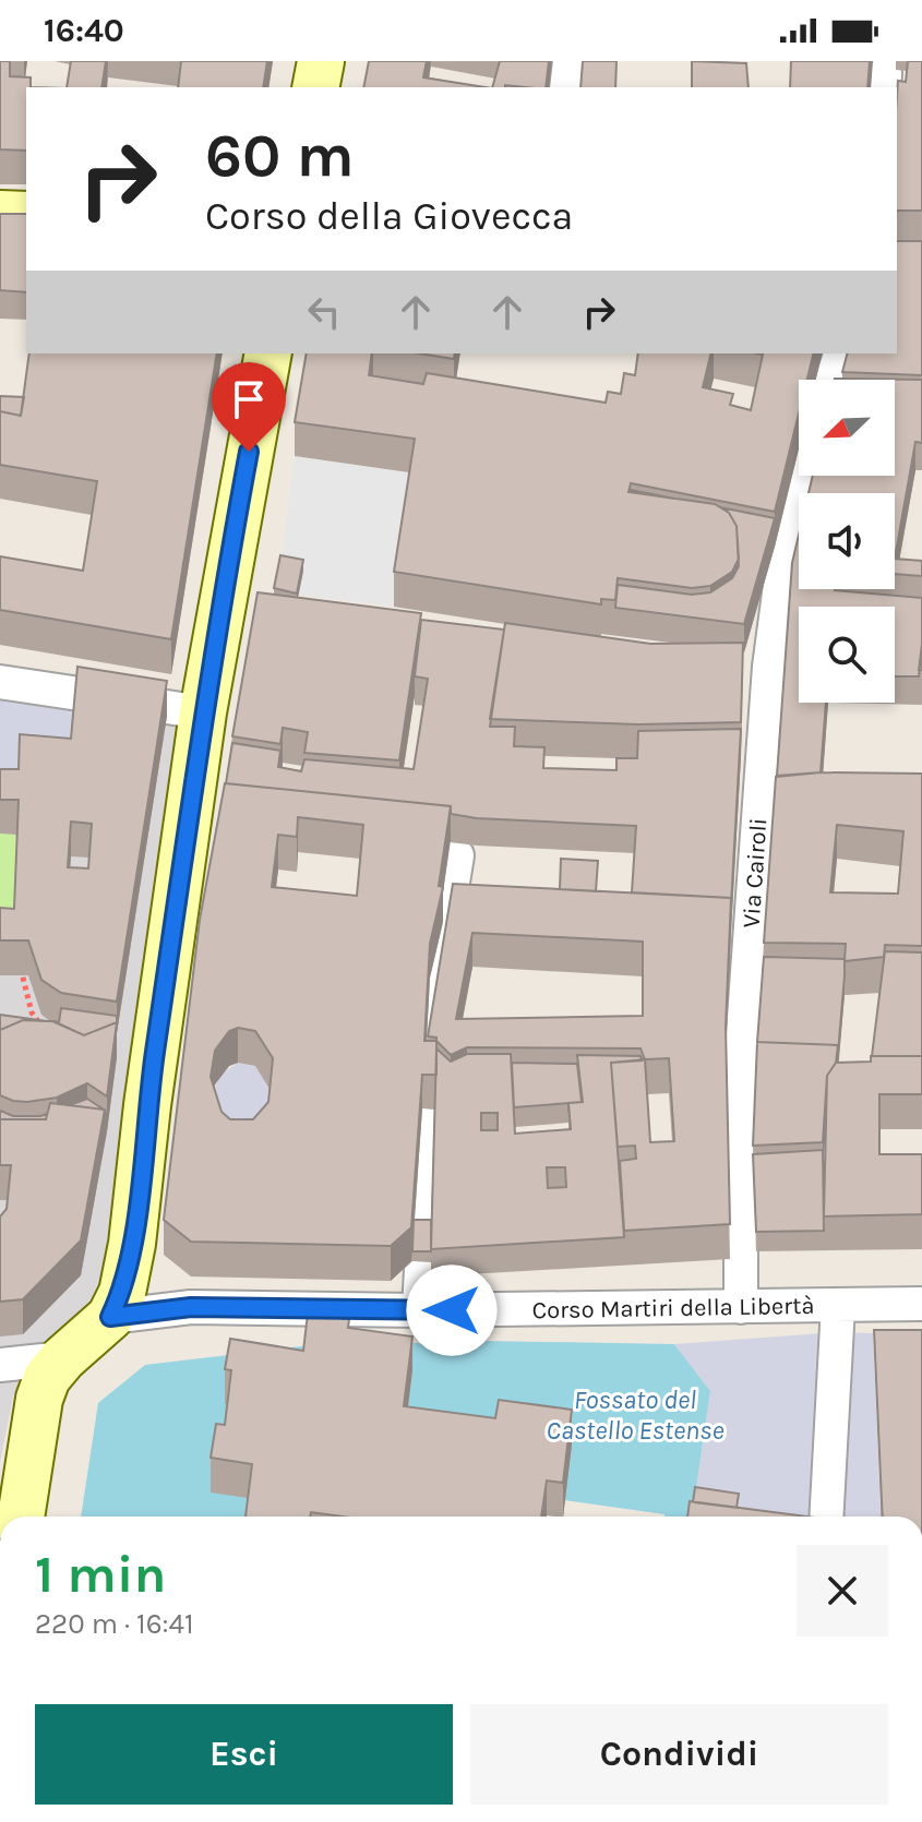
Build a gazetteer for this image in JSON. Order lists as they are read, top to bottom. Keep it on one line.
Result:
{"streets":{"street":["Via Cairoli","Corso Martiri della Libertà"]},"crossings":[["Via Cairoli","Corso Martiri della Libertà"]],"water":["Fossato del Castello Estense"],"north":"bottom left","page":{"status":"16:40","turn":["60 m","Corso della Giovecca"],"heading":["1 min","220 m · 16:41"],"buttons":["Esci","Condividi"]}}
